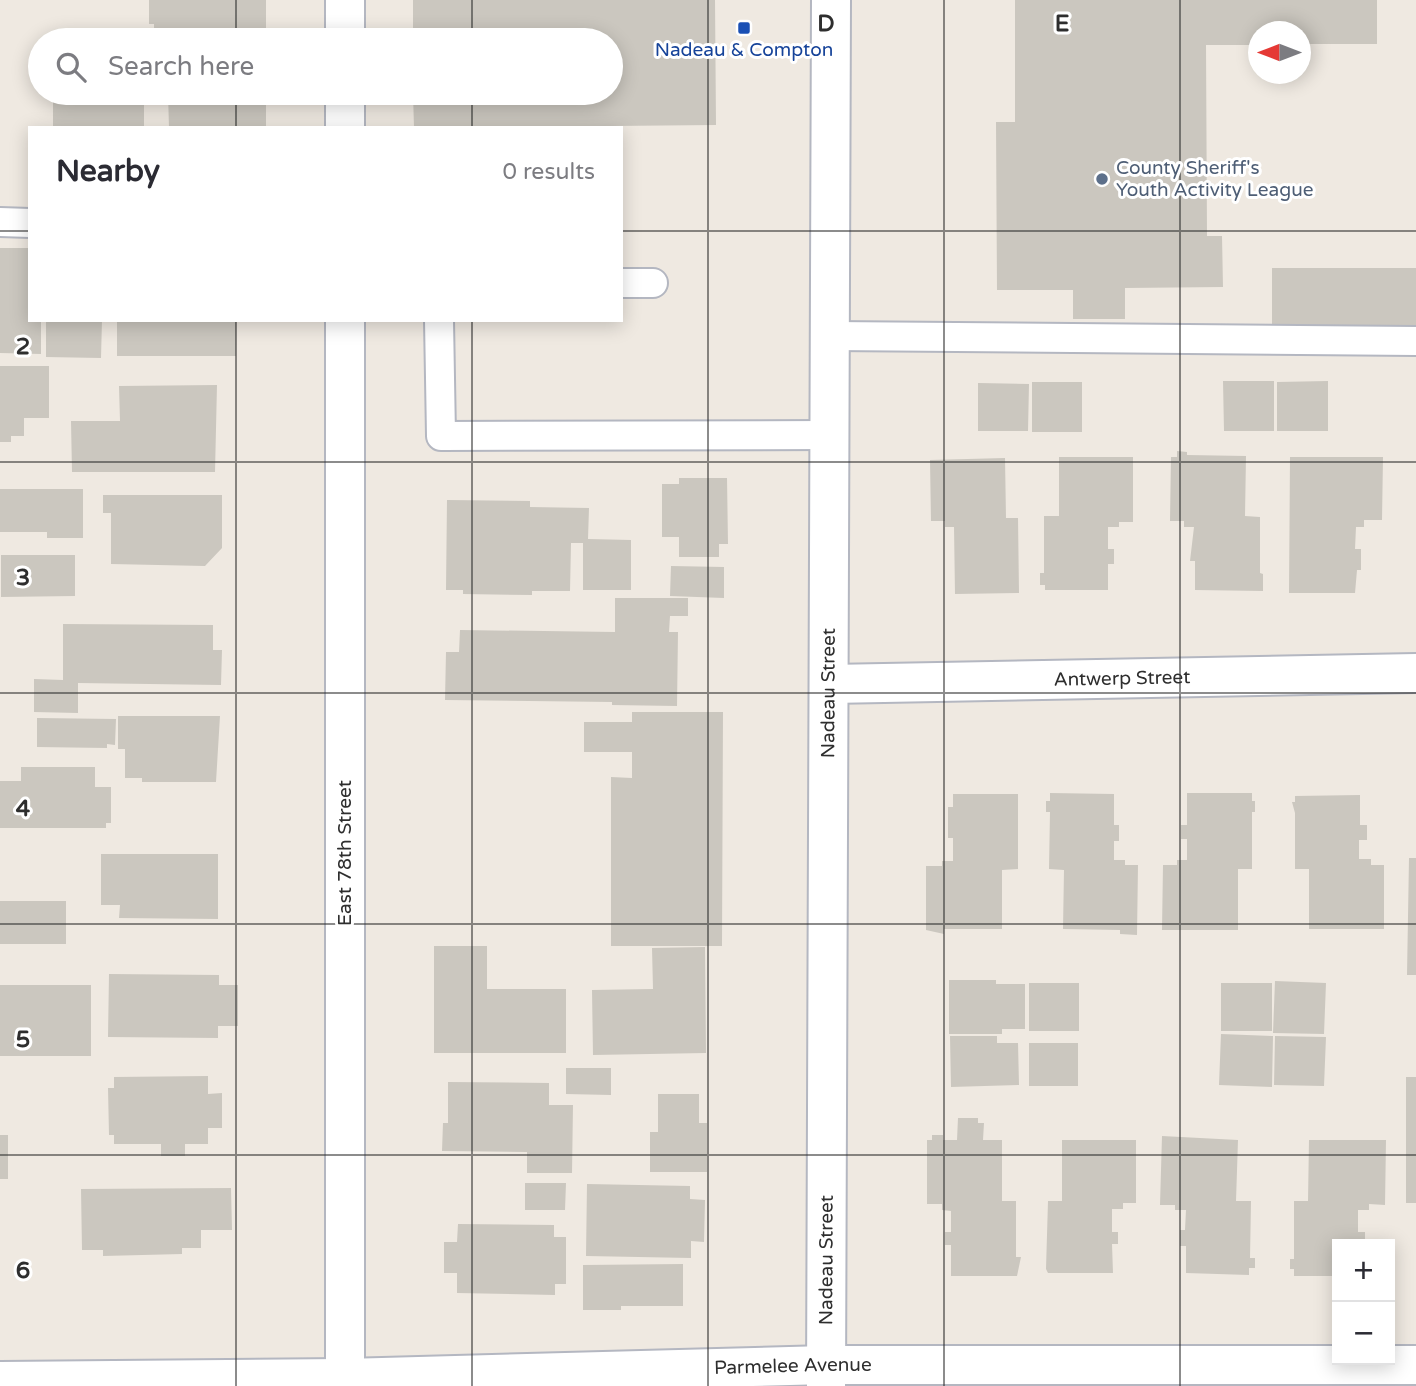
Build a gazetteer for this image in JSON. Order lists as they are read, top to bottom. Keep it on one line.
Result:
{"streets":{"street":["Antwerp Street","Nadeau Street","East 78th Street","Parmelee Avenue"]},"crossings":[["Antwerp Street","Nadeau Street"],["Nadeau Street","Parmelee Avenue"],["East 78th Street","Parmelee Avenue"]],"places":{"transit":["Nadeau & Compton"],"other":["County Sheriff's Youth Activity League"]},"north":"left","page":{"search":"Search here","heading":["Nearby","0 results"],"map_buttons":["+","−"]},"grid":{"columns":["D","E"],"rows":["2","3","4","5","6"]}}
